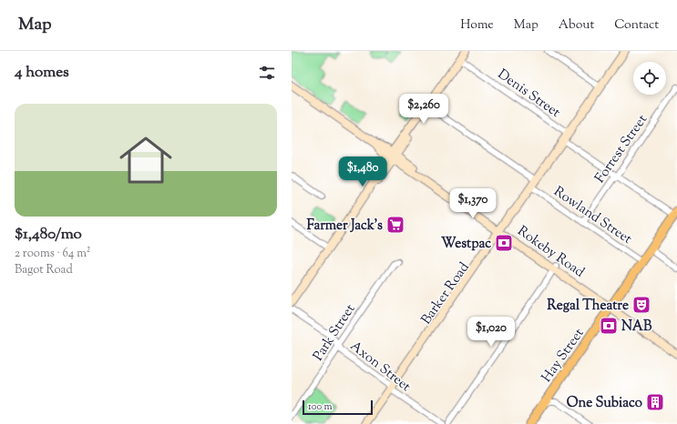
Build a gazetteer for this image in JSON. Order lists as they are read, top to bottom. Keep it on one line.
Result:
{"streets":{"main road":["Rokeby Road","Barker Road","Hay Street"],"street":["Denis Street","Forrest Street","Rowland Street","Park Street","Axon Street"]},"crossings":[["Denis Street","Forrest Street"],["Denis Street","Barker Road"],["Denis Street","Hay Street"],["Forrest Street","Rowland Street"],["Rowland Street","Barker Road"],["Rowland Street","Hay Street"],["Rokeby Road","Barker Road"],["Rokeby Road","Hay Street"],["Barker Road","Axon Street"],["Park Street","Axon Street"]],"places":{"supermarket":["Farmer Jack's"],"bank":["Westpac","NAB"],"theatre":["Regal Theatre"],"building":["One Subiaco"]},"scale_bar":"100 m","page":{"header":"Map","nav":["Home","Map","About","Contact"],"heading":"4 homes","price":["$2,260","$1,480","$1,370","$1,020"],"list":[{"name":"$1,480/mo","note":"2 rooms · 64 m² · Bagot Road"}],"scale":"100 m"}}
